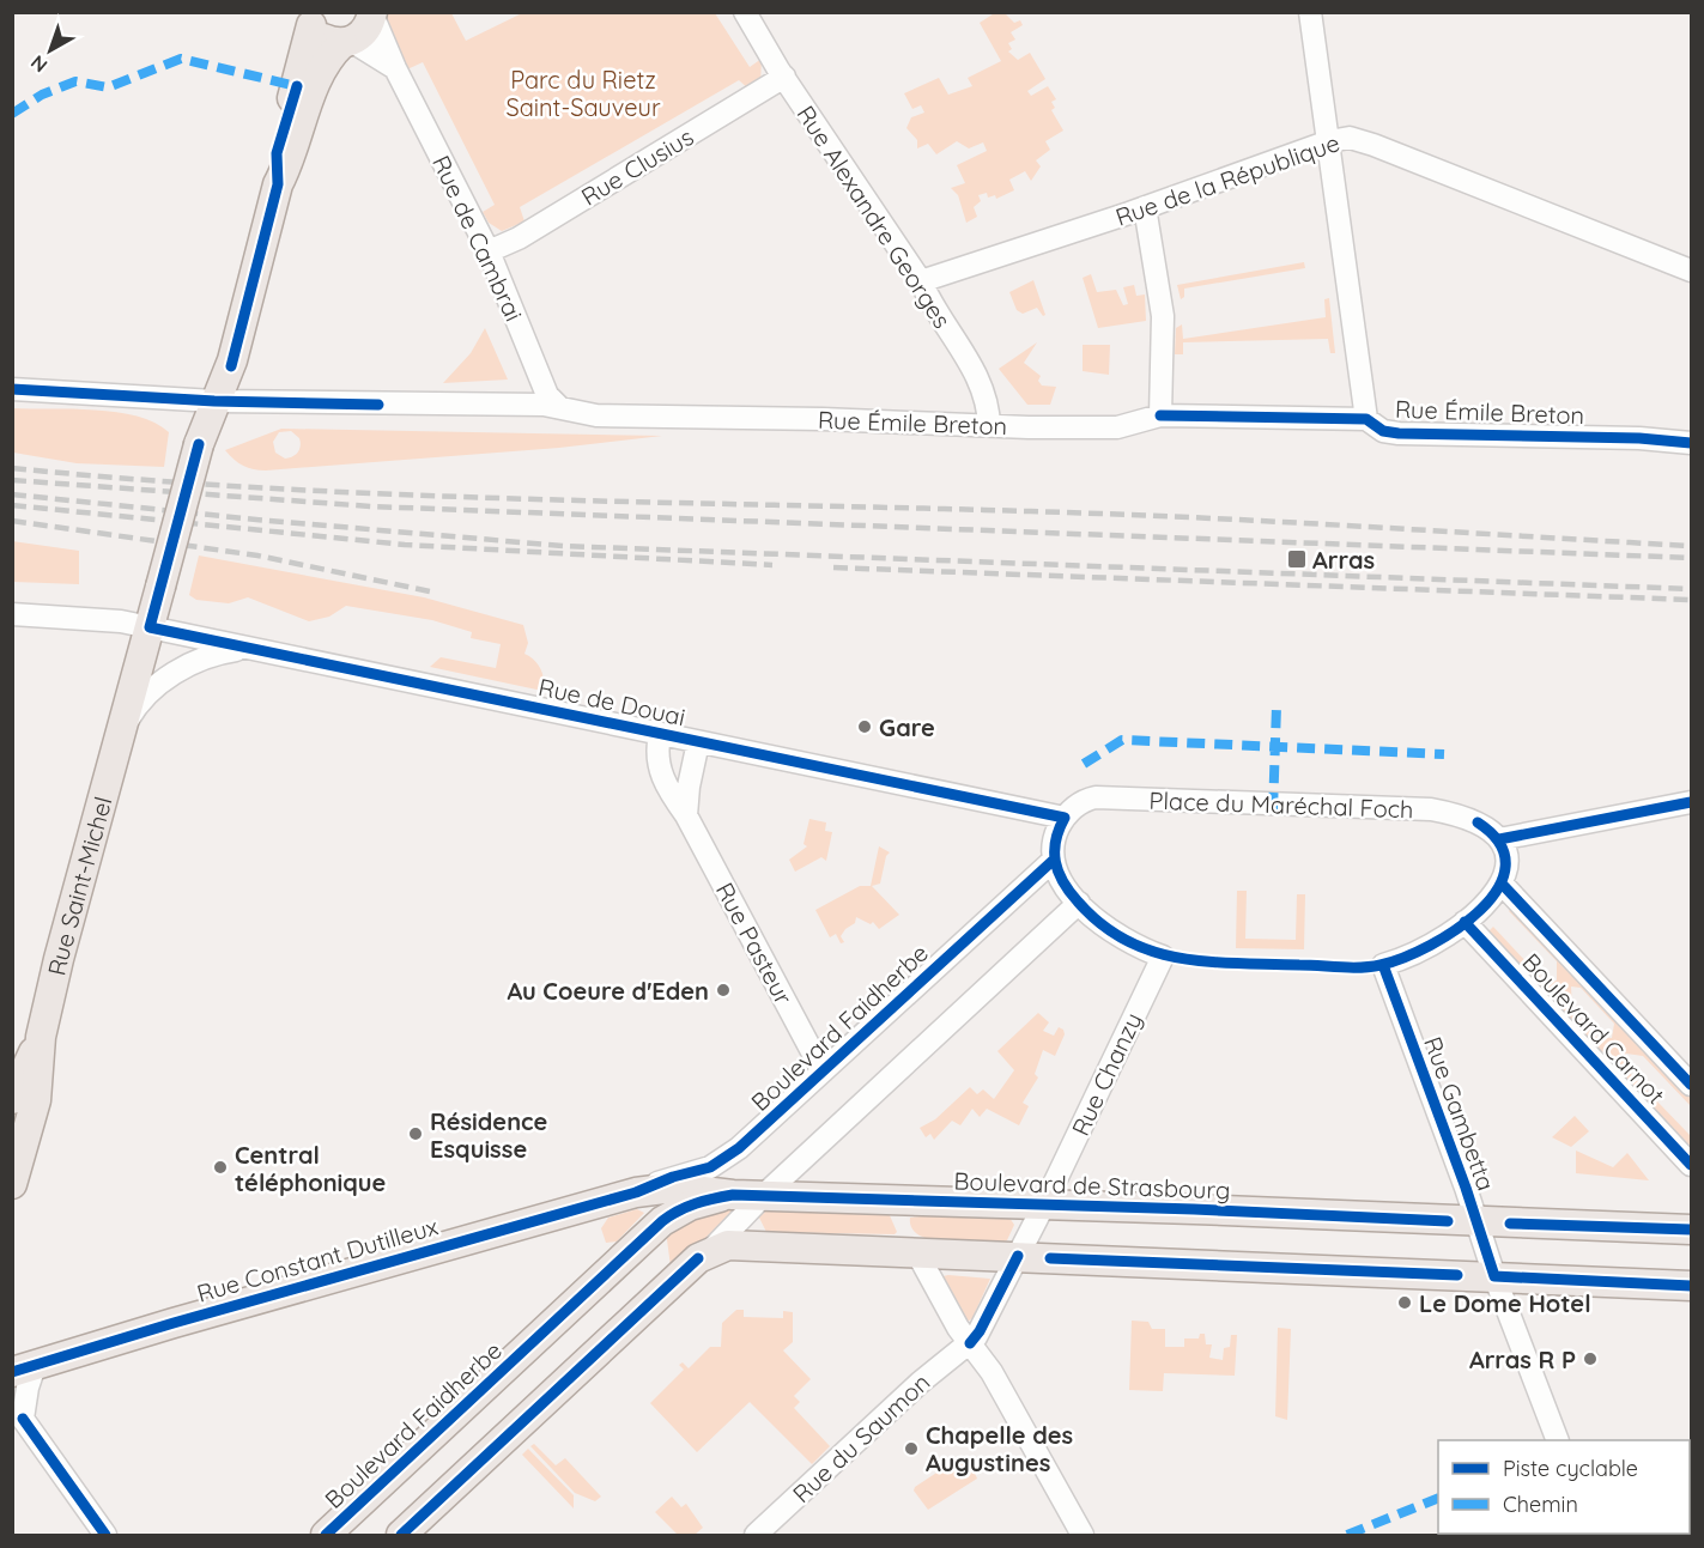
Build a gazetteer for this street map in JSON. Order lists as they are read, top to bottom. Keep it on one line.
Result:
{"streets":{"main road":["Rue Saint-Michel","Boulevard Faidherbe","Boulevard de Strasbourg","Rue Constant Dutilleux"],"street":["Rue Clusius","Rue de la République","Rue Alexandre Georges","Rue de Cambrai","Rue Émile Breton","Rue de Douai","Place du Maréchal Foch","Rue Pasteur","Boulevard Carnot","Rue Chanzy","Rue Gambetta","Rue du Saumon"]},"crossings":[["Rue Clusius","Rue Alexandre Georges"],["Rue Clusius","Rue de Cambrai"],["Rue de la République","Rue Alexandre Georges"],["Rue Alexandre Georges","Rue Émile Breton"],["Rue de Cambrai","Rue Émile Breton"],["Rue Émile Breton","Rue Saint-Michel"],["Rue de Douai","Place du Maréchal Foch"],["Rue de Douai","Rue Saint-Michel"],["Rue de Douai","Rue Pasteur"],["Rue Pasteur","Boulevard Faidherbe"],["Boulevard Faidherbe","Boulevard de Strasbourg"],["Boulevard Faidherbe","Rue Constant Dutilleux"],["Boulevard Carnot","Rue Gambetta"],["Rue Chanzy","Boulevard de Strasbourg"],["Rue Chanzy","Rue du Saumon"],["Rue Gambetta","Boulevard de Strasbourg"],["Boulevard de Strasbourg","Rue Constant Dutilleux"]],"parks":["Parc du Rietz Saint-Sauveur"],"places":{"transit":["Arras"],"other":["Gare","Au Coeure d'Eden","Résidence Esquisse","Central téléphonique","Le Dome Hotel","Arras R P","Chapelle des Augustines"]},"legend":["Piste cyclable","Chemin"],"north":"bottom left"}
